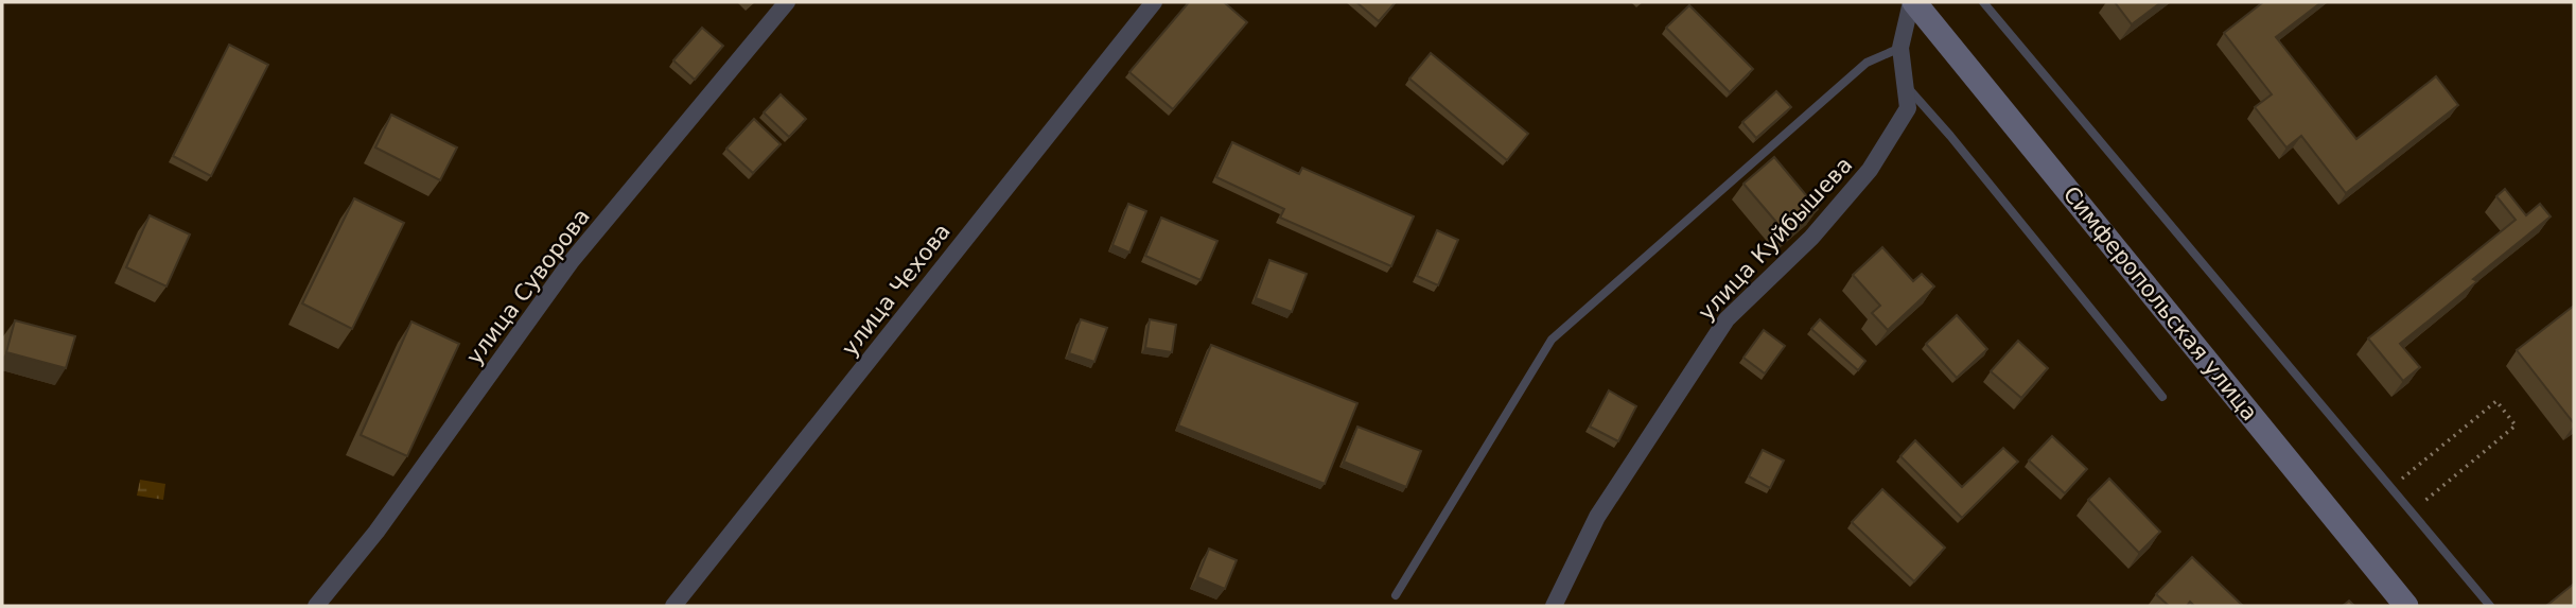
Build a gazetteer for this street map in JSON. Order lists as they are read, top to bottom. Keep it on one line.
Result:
{"streets":{"main road":["Симферопольская улица"],"street":["улица Куйбышева","улица Суворова","улица Чехова"]},"crossings":[["улица Куйбышева","Симферопольская улица"]]}
